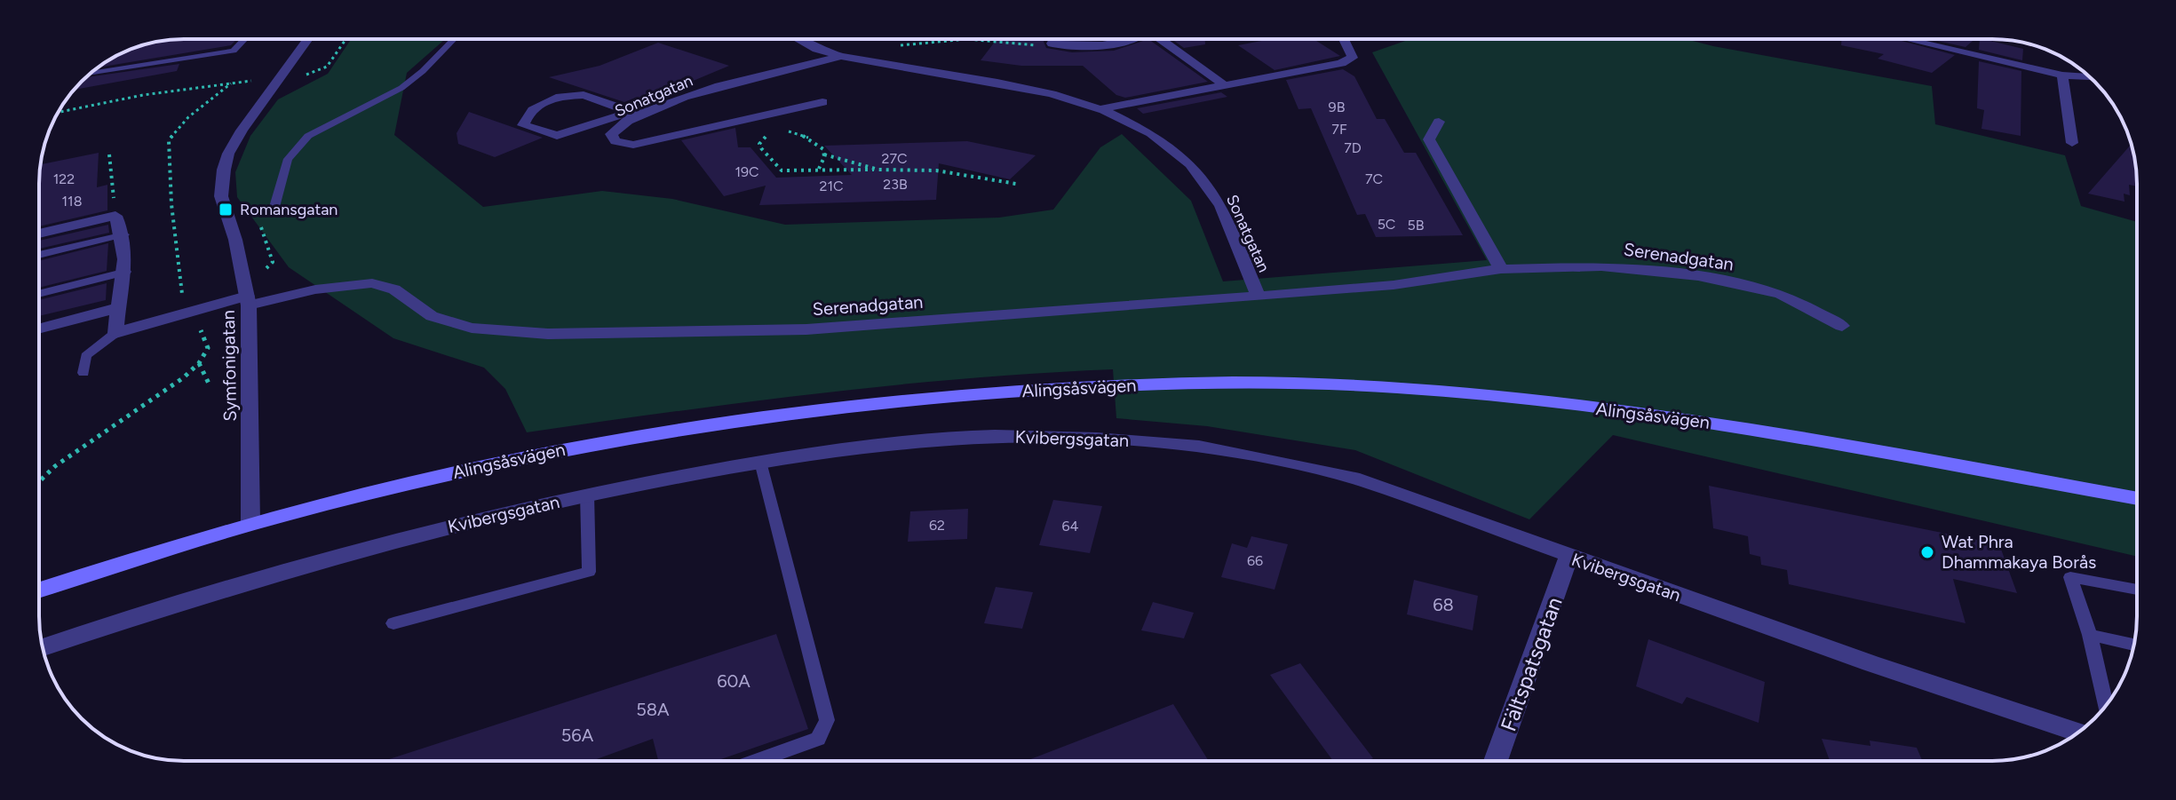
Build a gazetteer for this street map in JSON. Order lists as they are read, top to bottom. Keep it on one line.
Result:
{"streets":{"main road":["Alingsåsvägen"],"street":["Sonatgatan","Serenadgatan","Symfonigatan","Kvibergsgatan","Fältspatsgatan"]},"crossings":[["Sonatgatan","Serenadgatan"],["Serenadgatan","Symfonigatan"],["Symfonigatan","Alingsåsvägen"],["Kvibergsgatan","Fältspatsgatan"]],"places":{"transit":["Romansgatan"],"other":["Wat Phra Dhammakaya Borås"]},"house_numbers":["9B","7F","7D","27C","19C","122","7C","23B","21C","118","5C","5B","62","64","66","68","60A","58A","56A"]}
